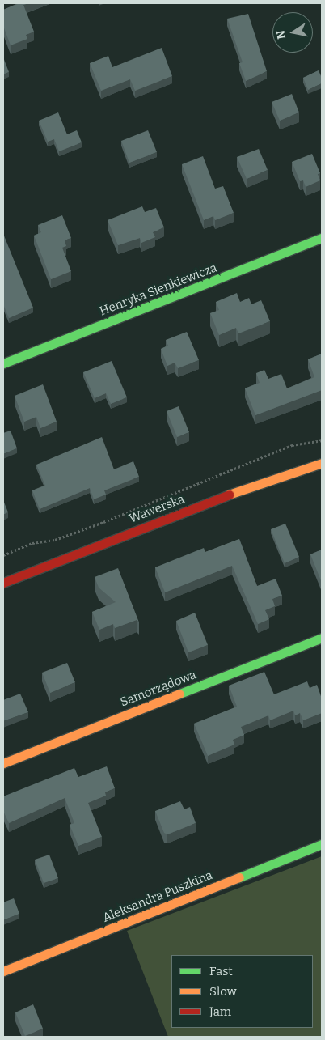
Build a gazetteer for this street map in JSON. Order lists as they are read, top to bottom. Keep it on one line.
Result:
{"streets":{"street":["Henryka Sienkiewicza","Wawerska","Samorządowa","Aleksandra Puszkina"]},"legend":["Fast","Slow","Jam"],"north":"left"}
